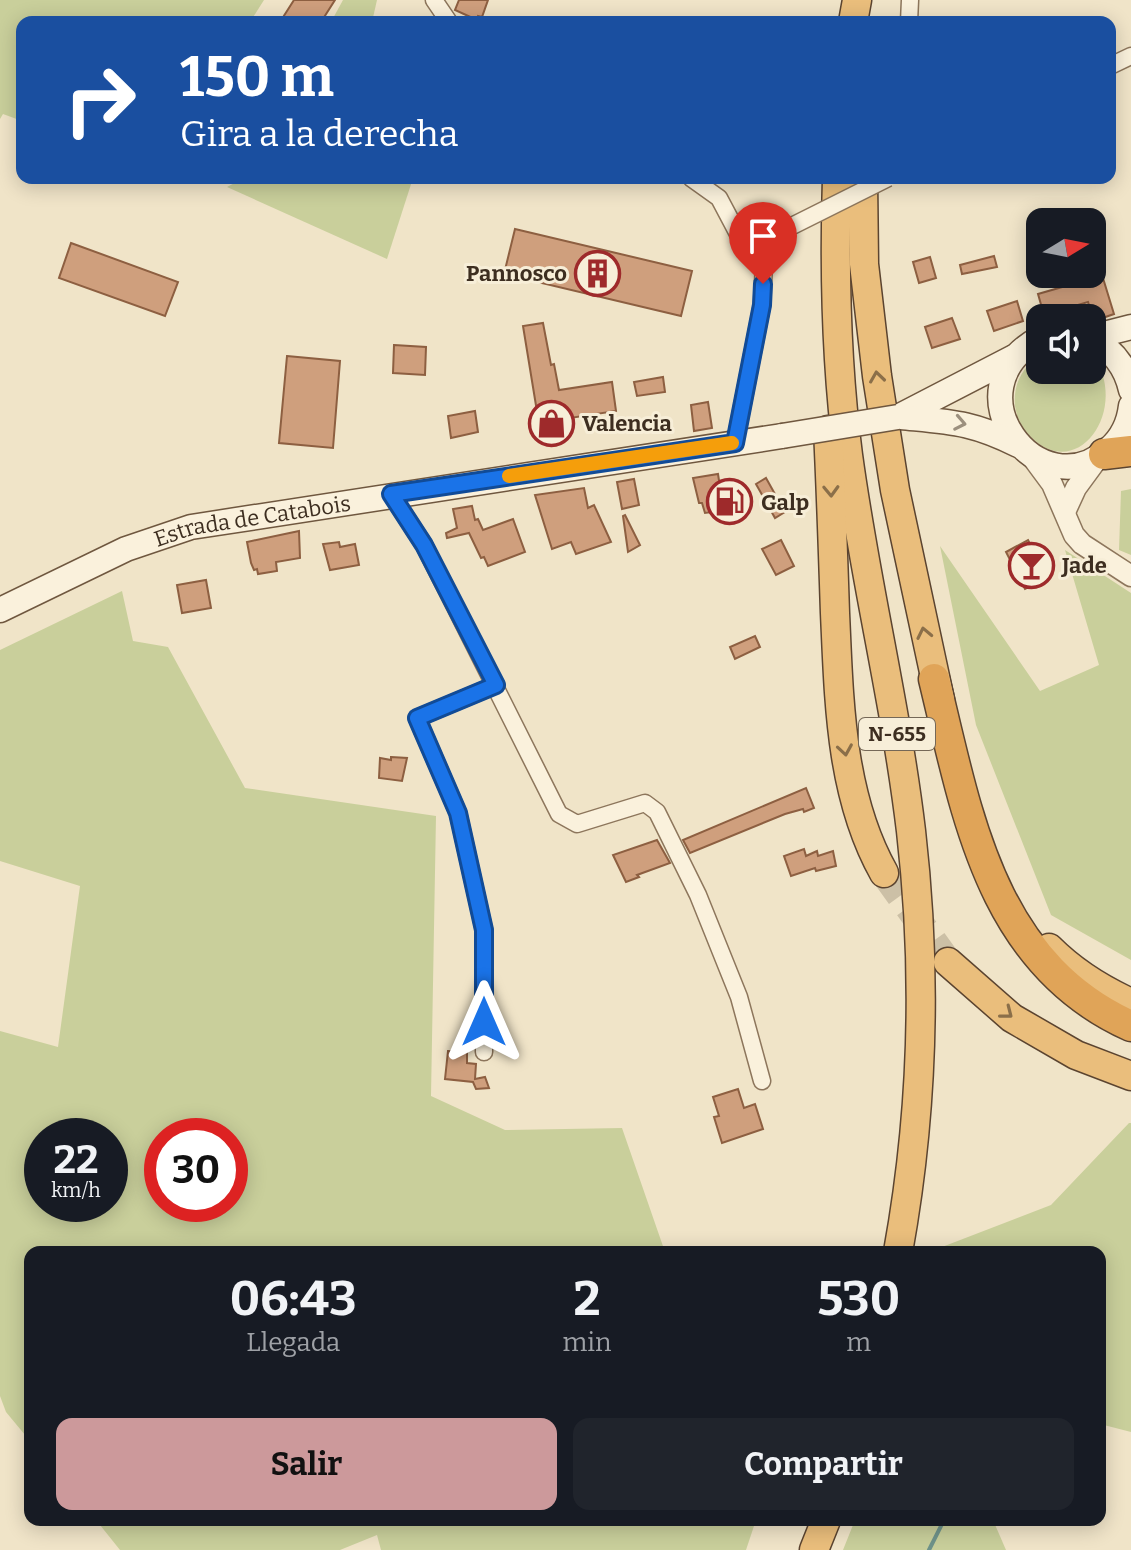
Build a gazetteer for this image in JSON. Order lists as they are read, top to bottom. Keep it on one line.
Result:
{"streets":{"highway":["N-655"],"main road":["Estrada de Catabois"]},"places":{"building":["Pannosco"],"shop":["Valencia"],"fuel station":["Galp"],"bar":["Jade"]},"north":"right","page":{"turn":["150 m","Gira a la derecha"],"speed":"22 km/h","limit":"30","eta":["06:43","Llegada","2","min","530","m"],"buttons":["Salir","Compartir"]}}
